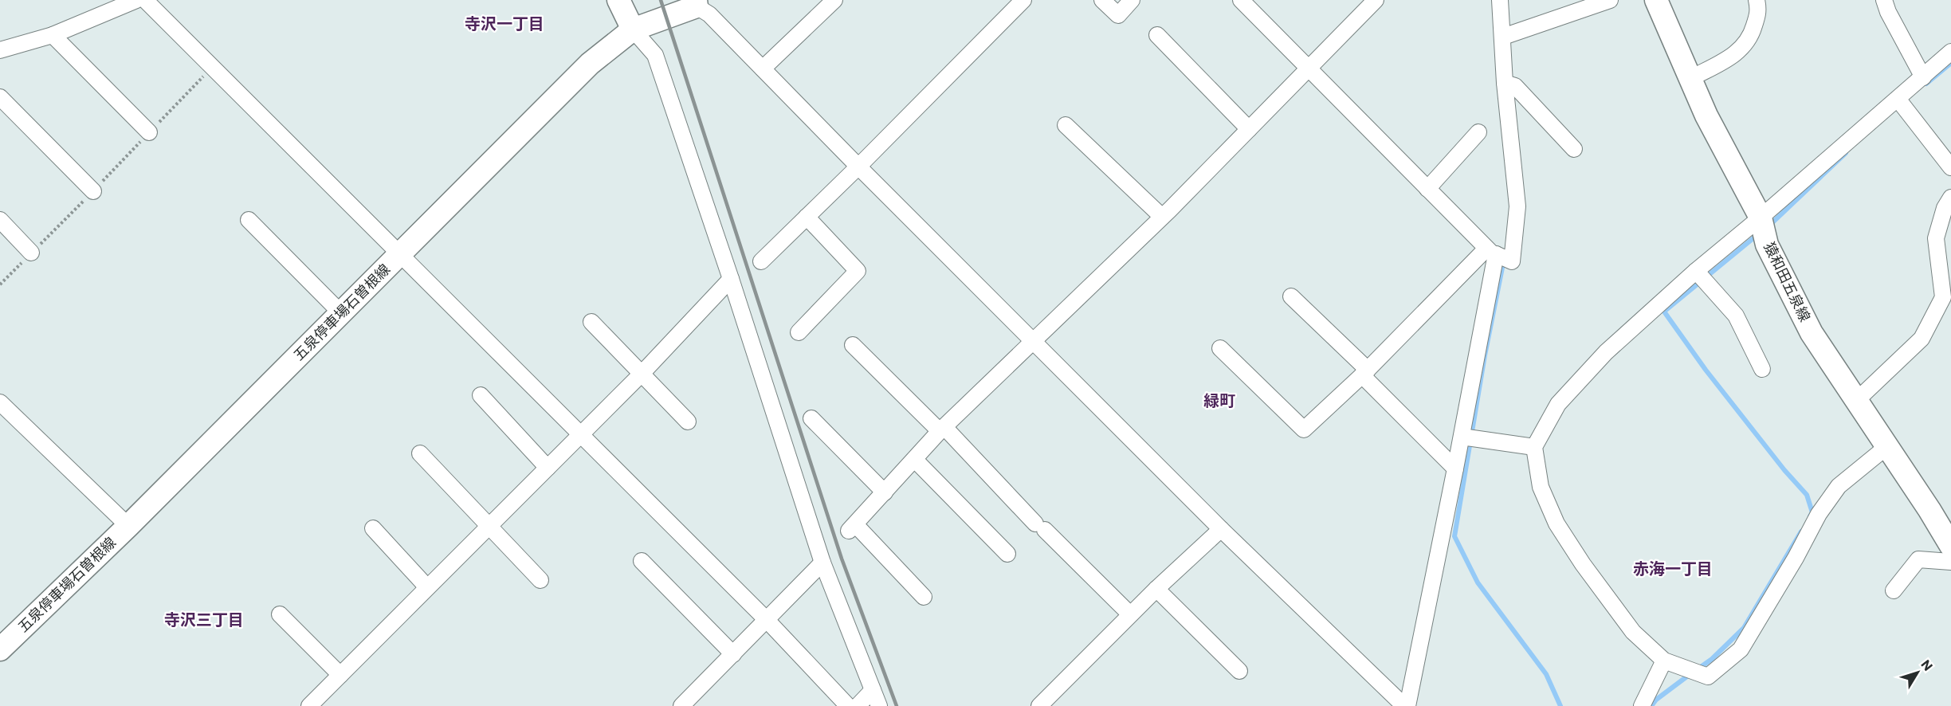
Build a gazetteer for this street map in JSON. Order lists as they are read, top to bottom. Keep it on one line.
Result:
{"streets":{"main road":["猿和田五泉線","五泉停車場石曽根線"]},"districts":["寺沢一丁目","緑町","赤海一丁目","寺沢三丁目"],"north":"top right"}
